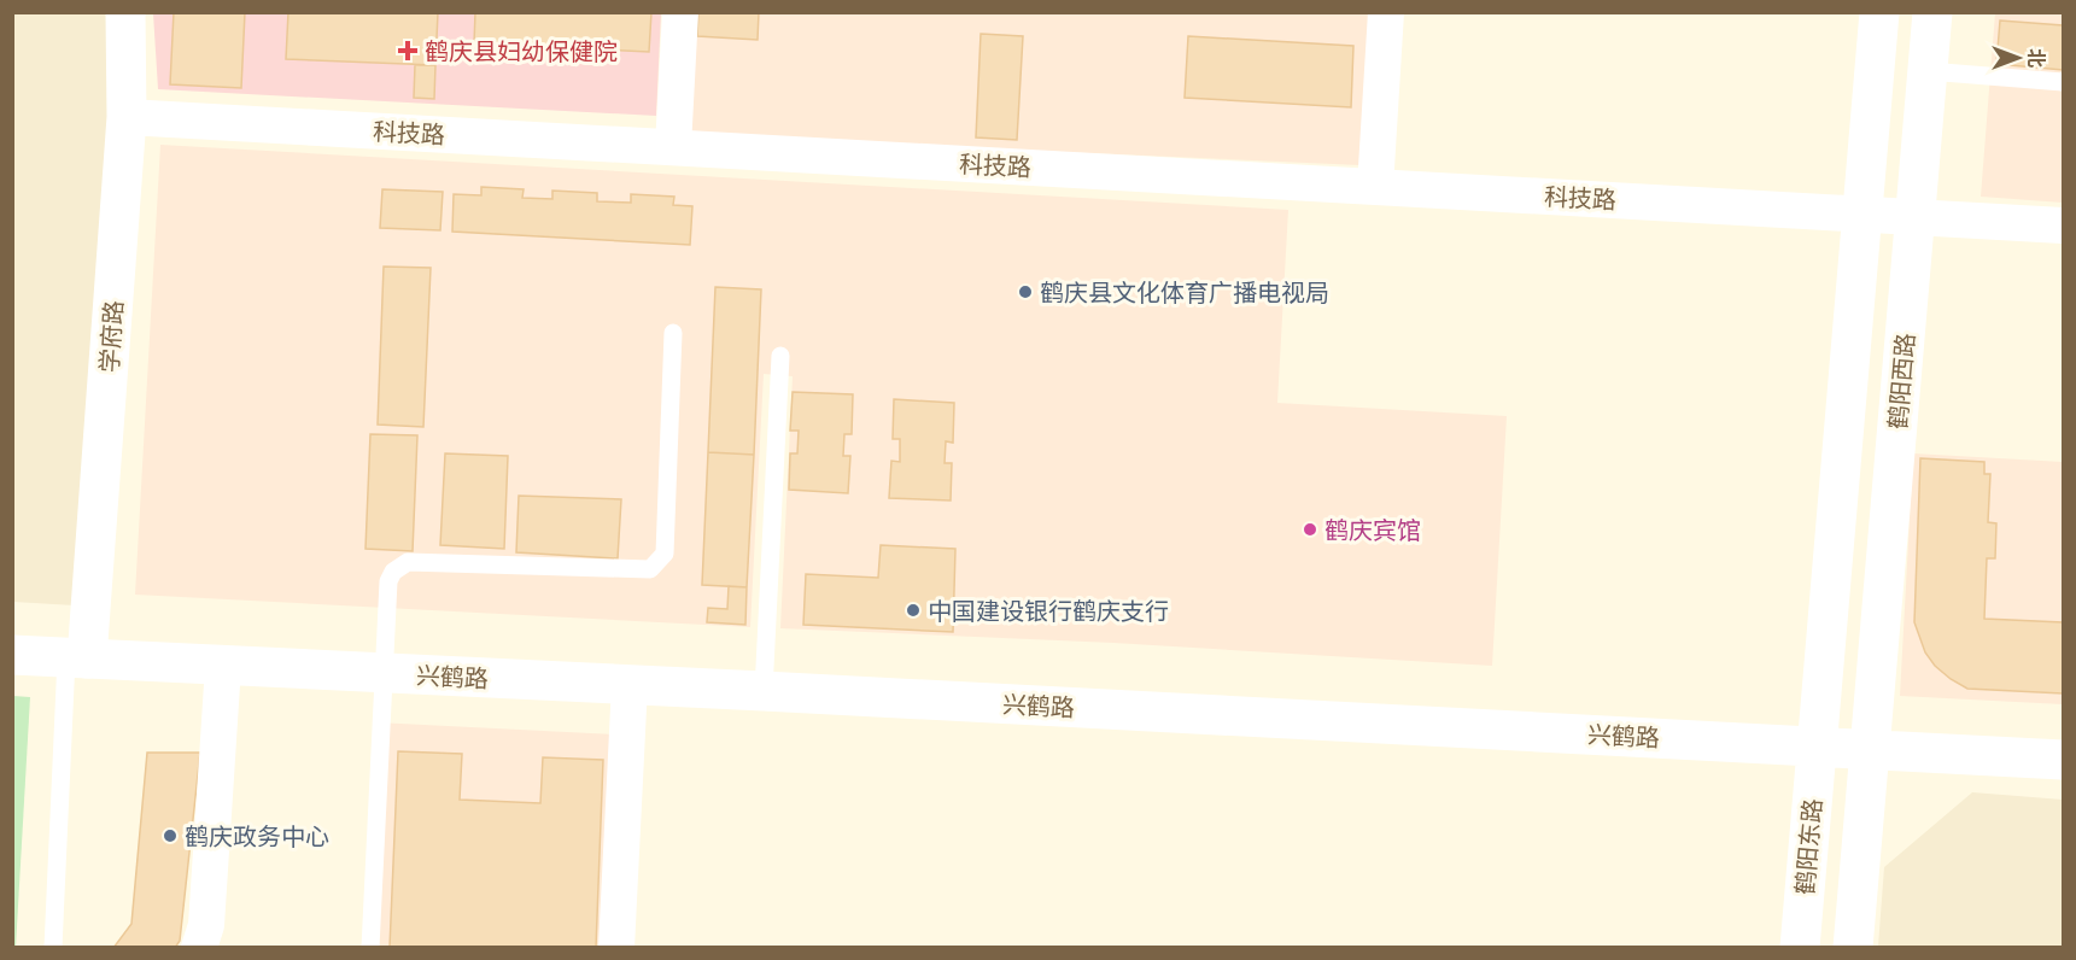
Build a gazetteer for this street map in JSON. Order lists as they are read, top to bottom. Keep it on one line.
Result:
{"streets":{"main road":["学府路","鹤阳西路","兴鹤路","鹤阳东路"],"street":["科技路"]},"crossings":[["科技路","学府路"],["科技路","鹤阳西路"],["学府路","兴鹤路"],["鹤阳西路","兴鹤路"],["兴鹤路","鹤阳东路"]],"places":{"health":["鹤庆县妇幼保健院"],"other":["鹤庆县文化体育广播电视局","鹤庆宾馆","中国建设银行鹤庆支行","鹤庆政务中心"]},"north":"right"}
